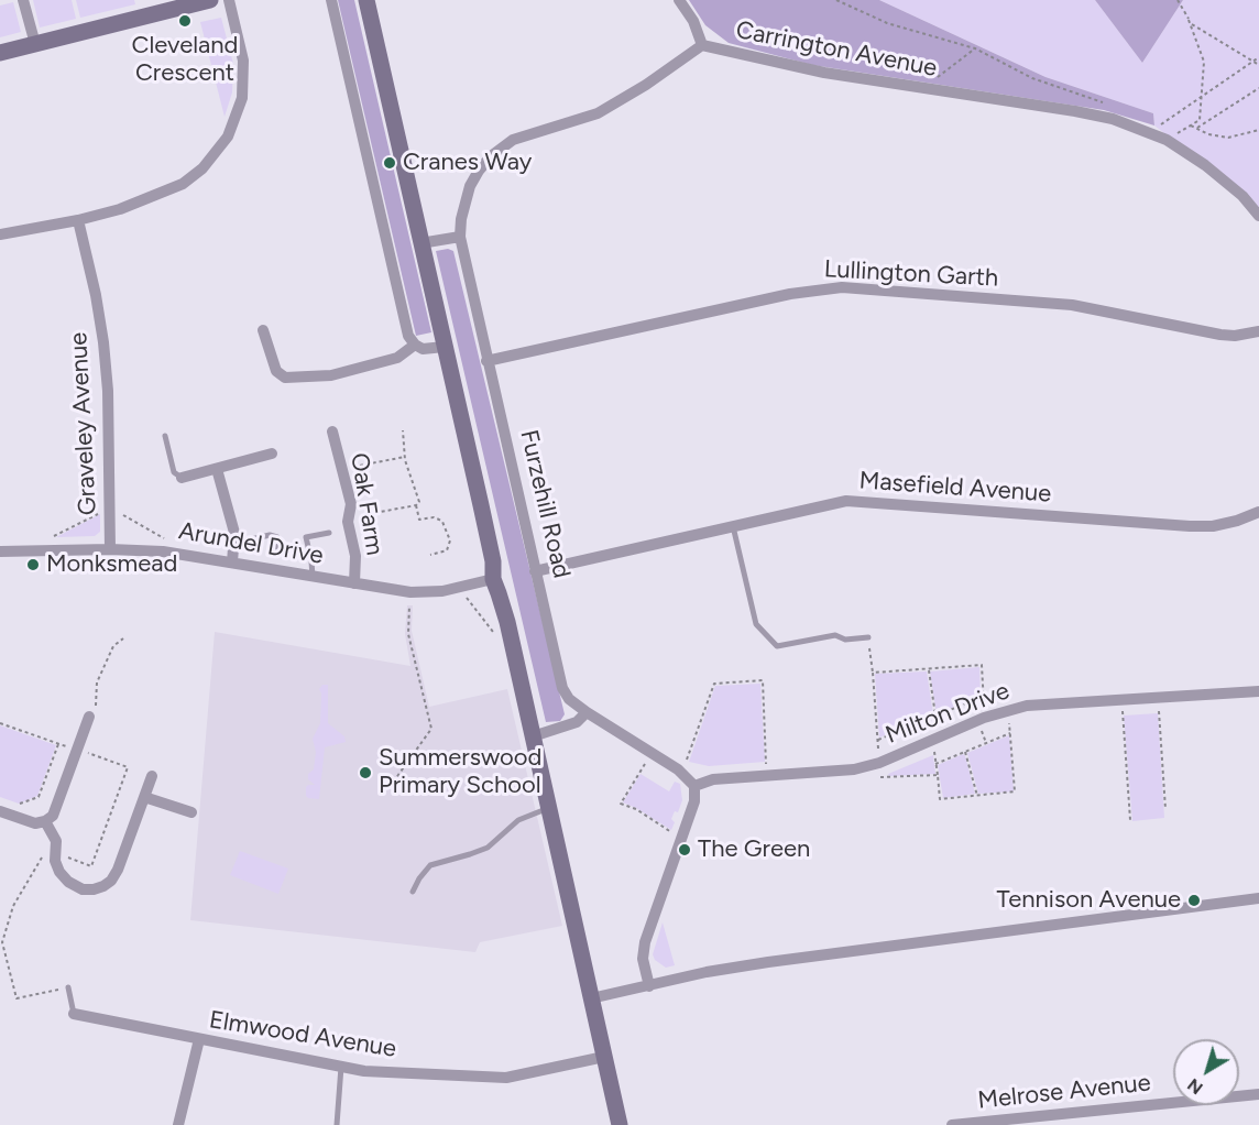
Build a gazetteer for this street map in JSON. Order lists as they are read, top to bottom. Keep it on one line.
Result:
{"streets":{"street":["Carrington Avenue","Lullington Garth","Graveley Avenue","Masefield Avenue","Oak Farm","Furzehill Road","Arundel Drive","Milton Drive","Elmwood Avenue","Melrose Avenue"]},"crossings":[["Carrington Avenue","Furzehill Road"],["Lullington Garth","Furzehill Road"],["Graveley Avenue","Arundel Drive"],["Masefield Avenue","Furzehill Road"],["Oak Farm","Arundel Drive"]],"places":["Cleveland Crescent","Cranes Way","Monksmead","Summerswood Primary School","The Green","Tennison Avenue"],"north":"bottom left"}
